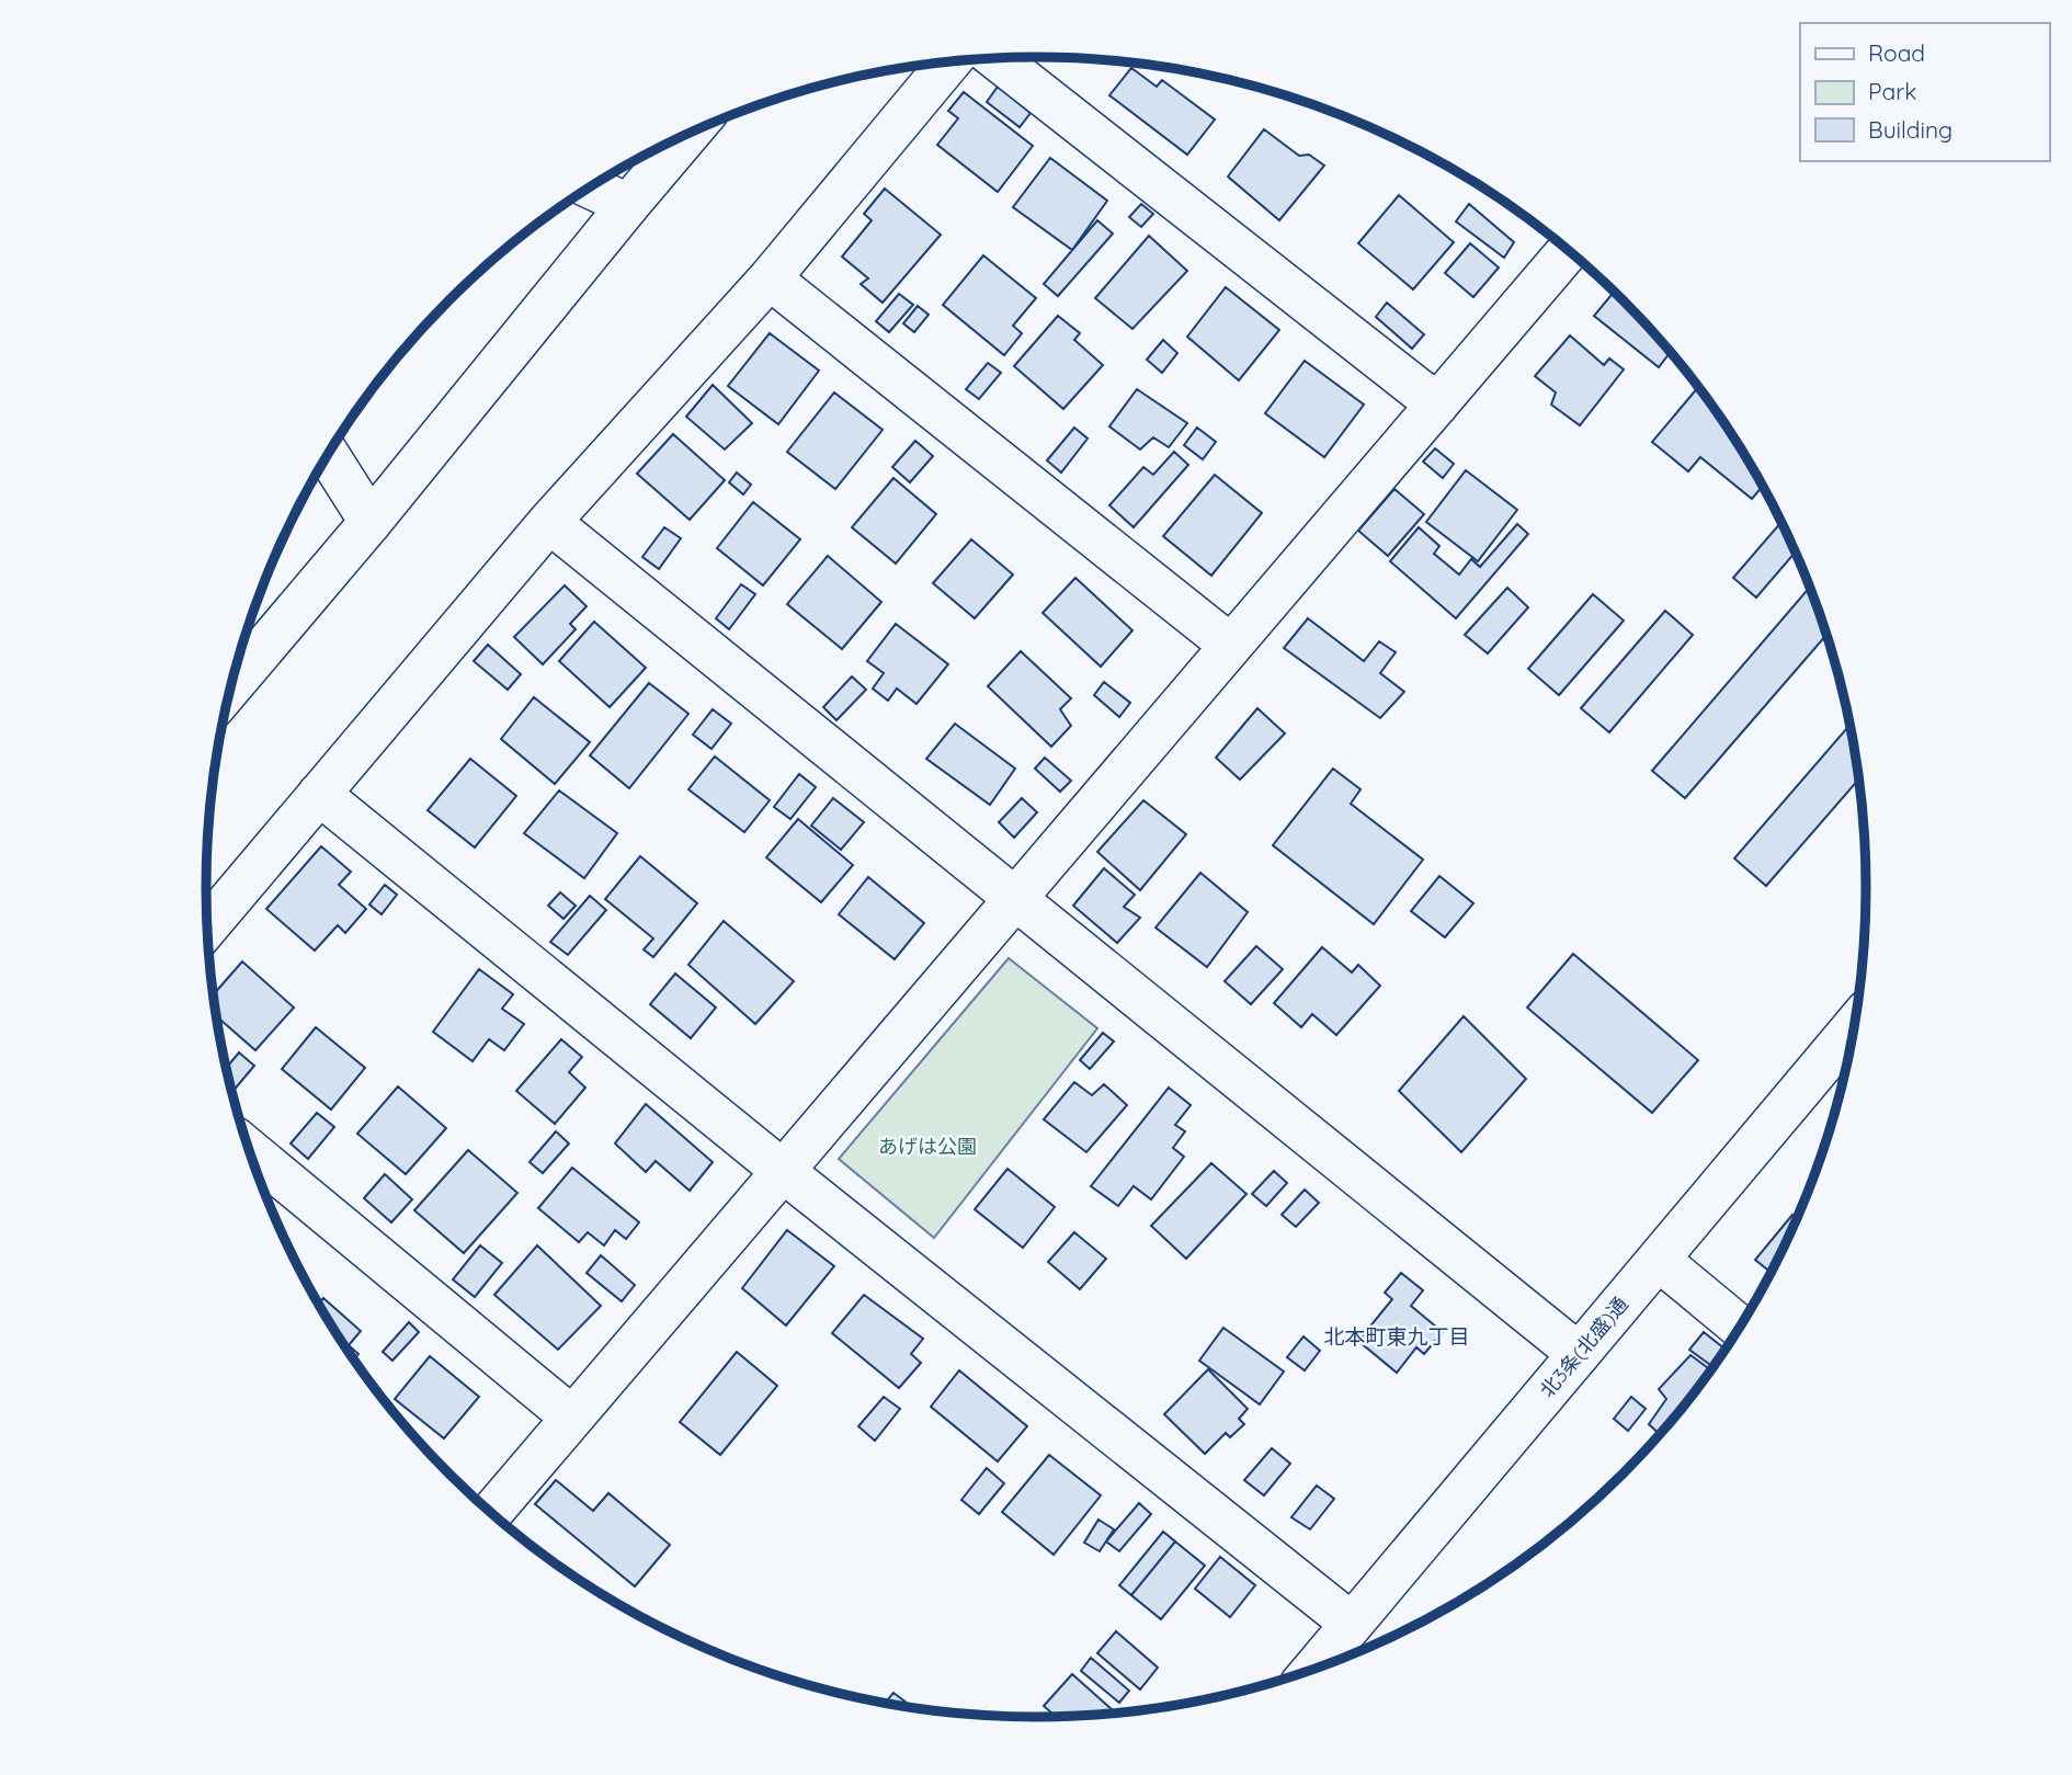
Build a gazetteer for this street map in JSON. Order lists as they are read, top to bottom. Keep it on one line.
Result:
{"streets":{"street":["北3条(北盛)通"]},"districts":["北本町東九丁目"],"parks":["あげは公園"],"legend":["Road","Park","Building"]}
